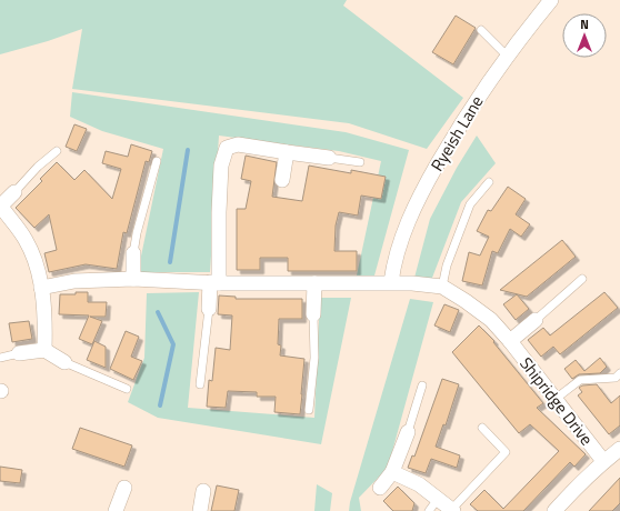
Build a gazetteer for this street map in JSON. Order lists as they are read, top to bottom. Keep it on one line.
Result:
{"streets":{"street":["Ryeish Lane","Shipridge Drive"]},"crossings":[["Ryeish Lane","Shipridge Drive"]],"north":"top"}
